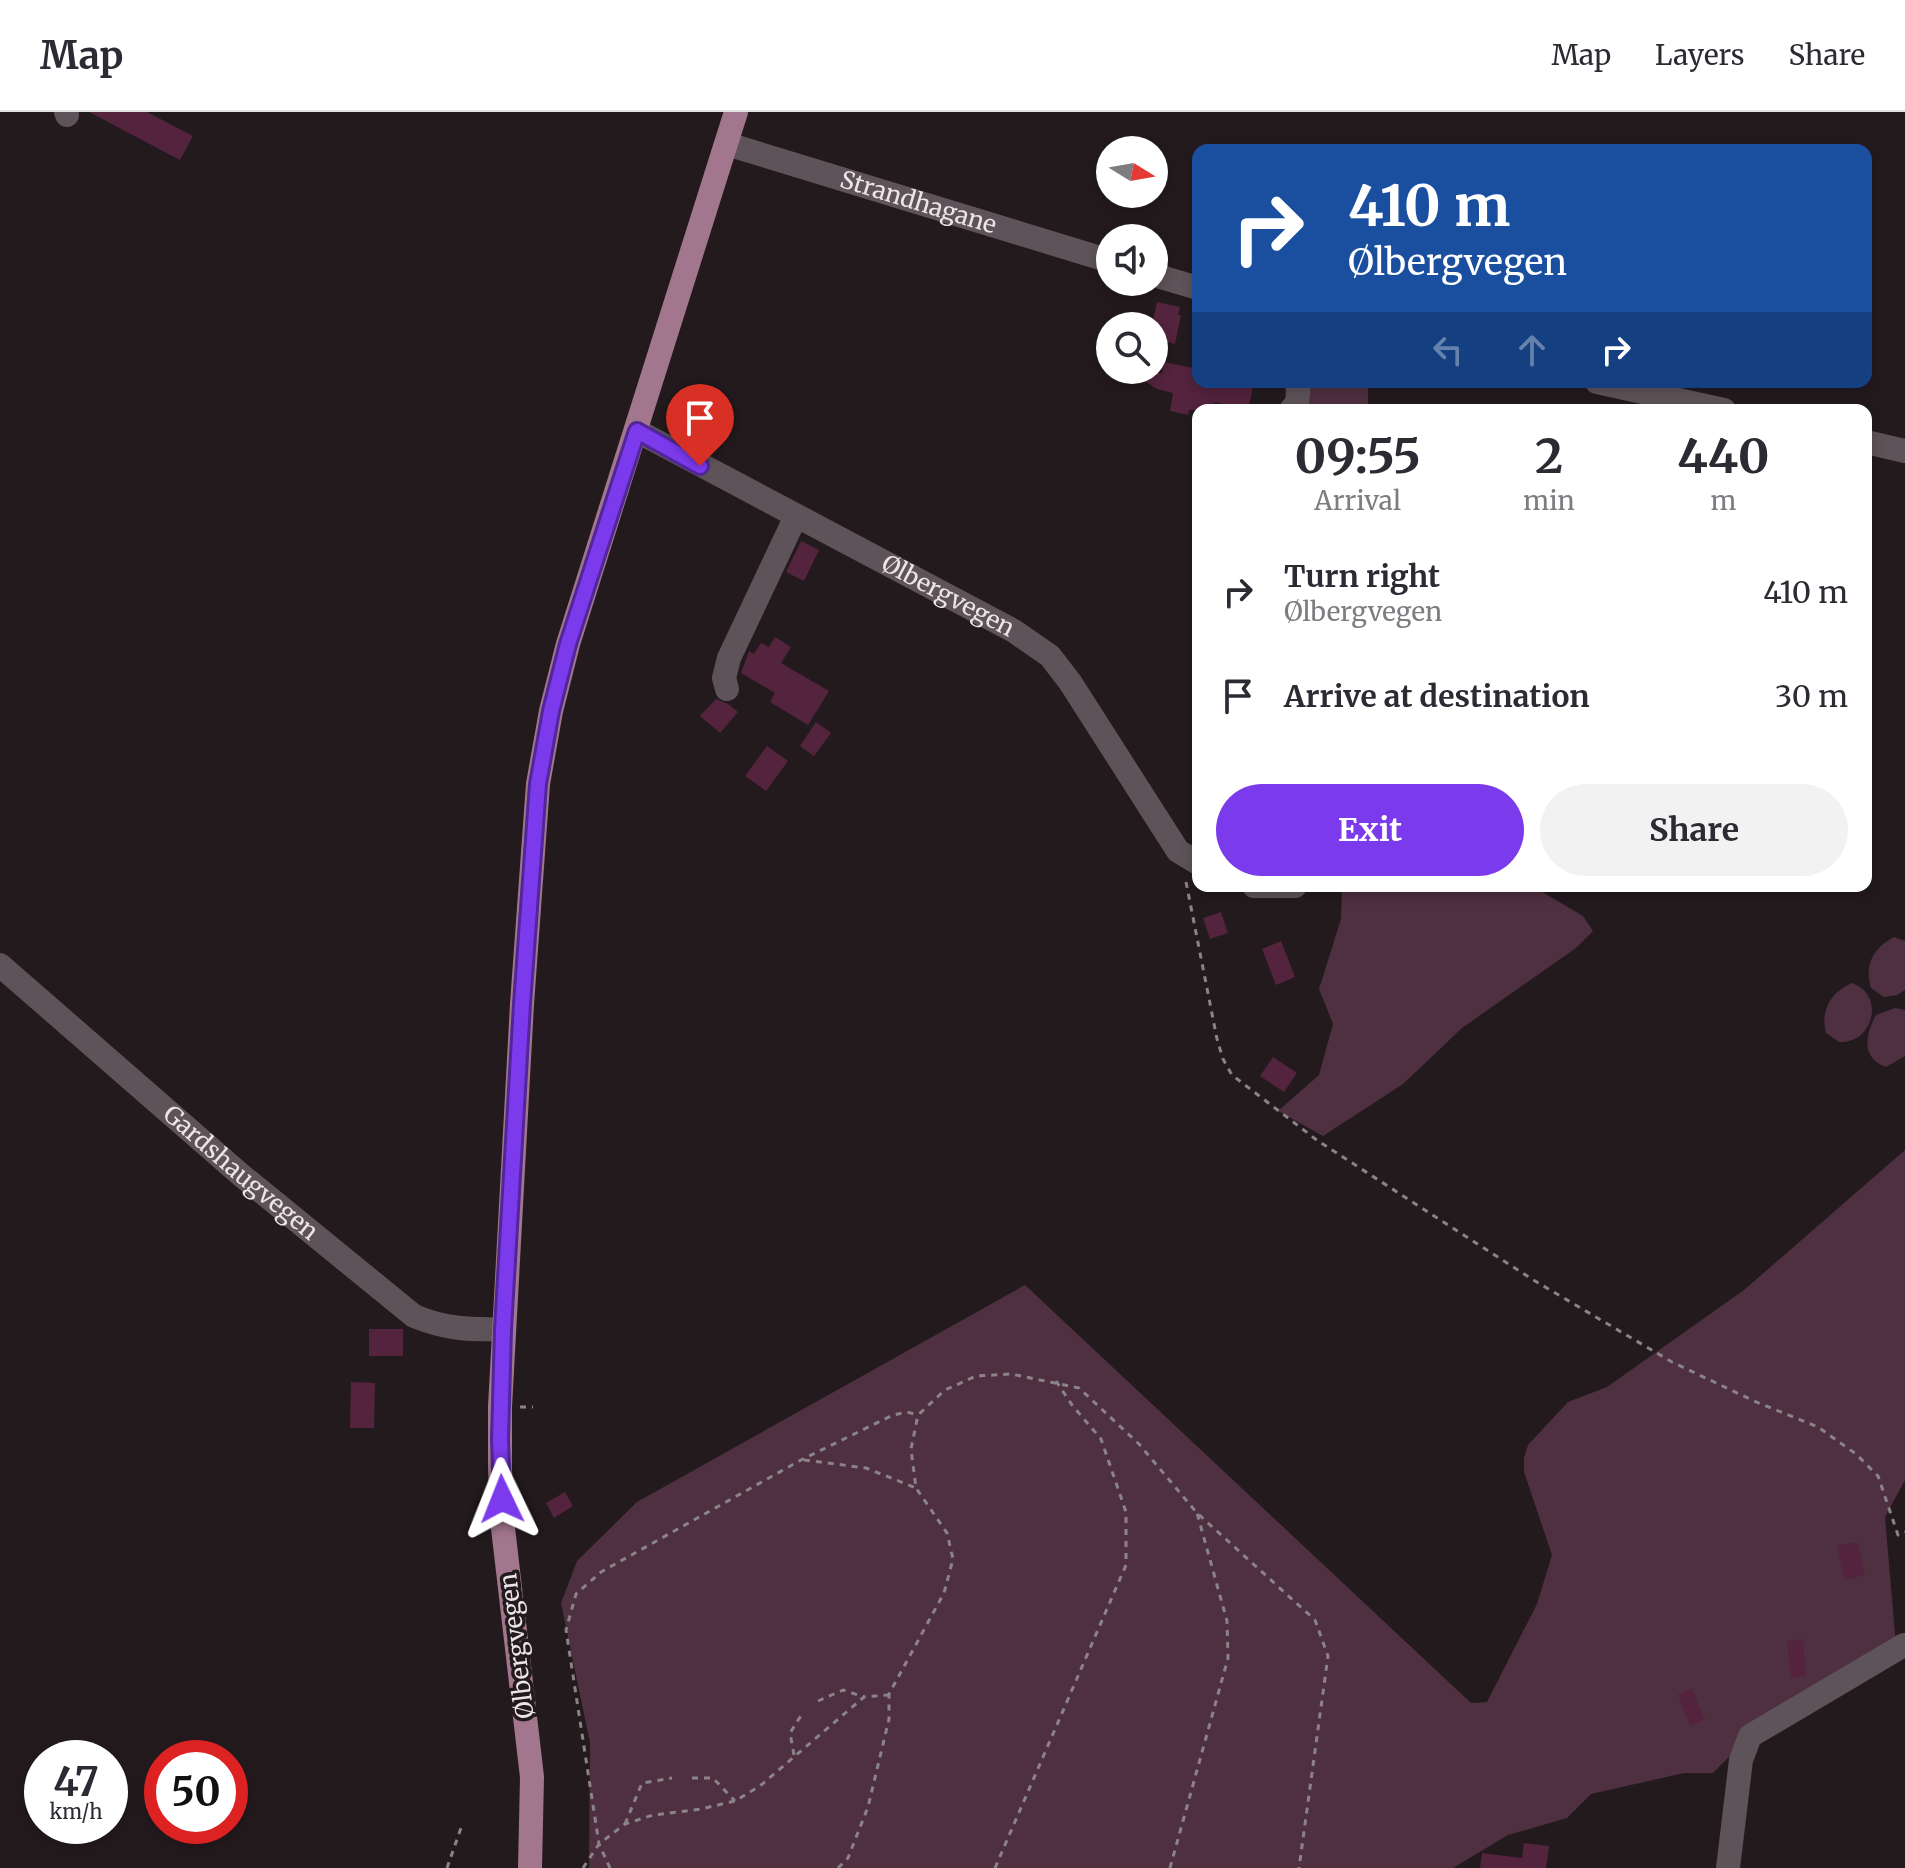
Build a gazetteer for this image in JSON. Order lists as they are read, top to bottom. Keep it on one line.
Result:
{"streets":{"main road":["Ølbergvegen"],"street":["Strandhagane","Gardshaugvegen"]},"crossings":[["Strandhagane","Ølbergvegen"],["Ølbergvegen","Gardshaugvegen"]],"north":"right","page":{"header":"Map","nav":["Map","Layers","Share"],"turn":["410 m","Ølbergvegen"],"eta":["09:55","Arrival","2","min","440","m"],"list":[{"name":"Turn right","note":"Ølbergvegen","value":"410 m"},{"name":"Arrive at destination","value":"30 m"}],"buttons":["Exit","Share"],"speed":"47 km/h","limit":"50"}}
